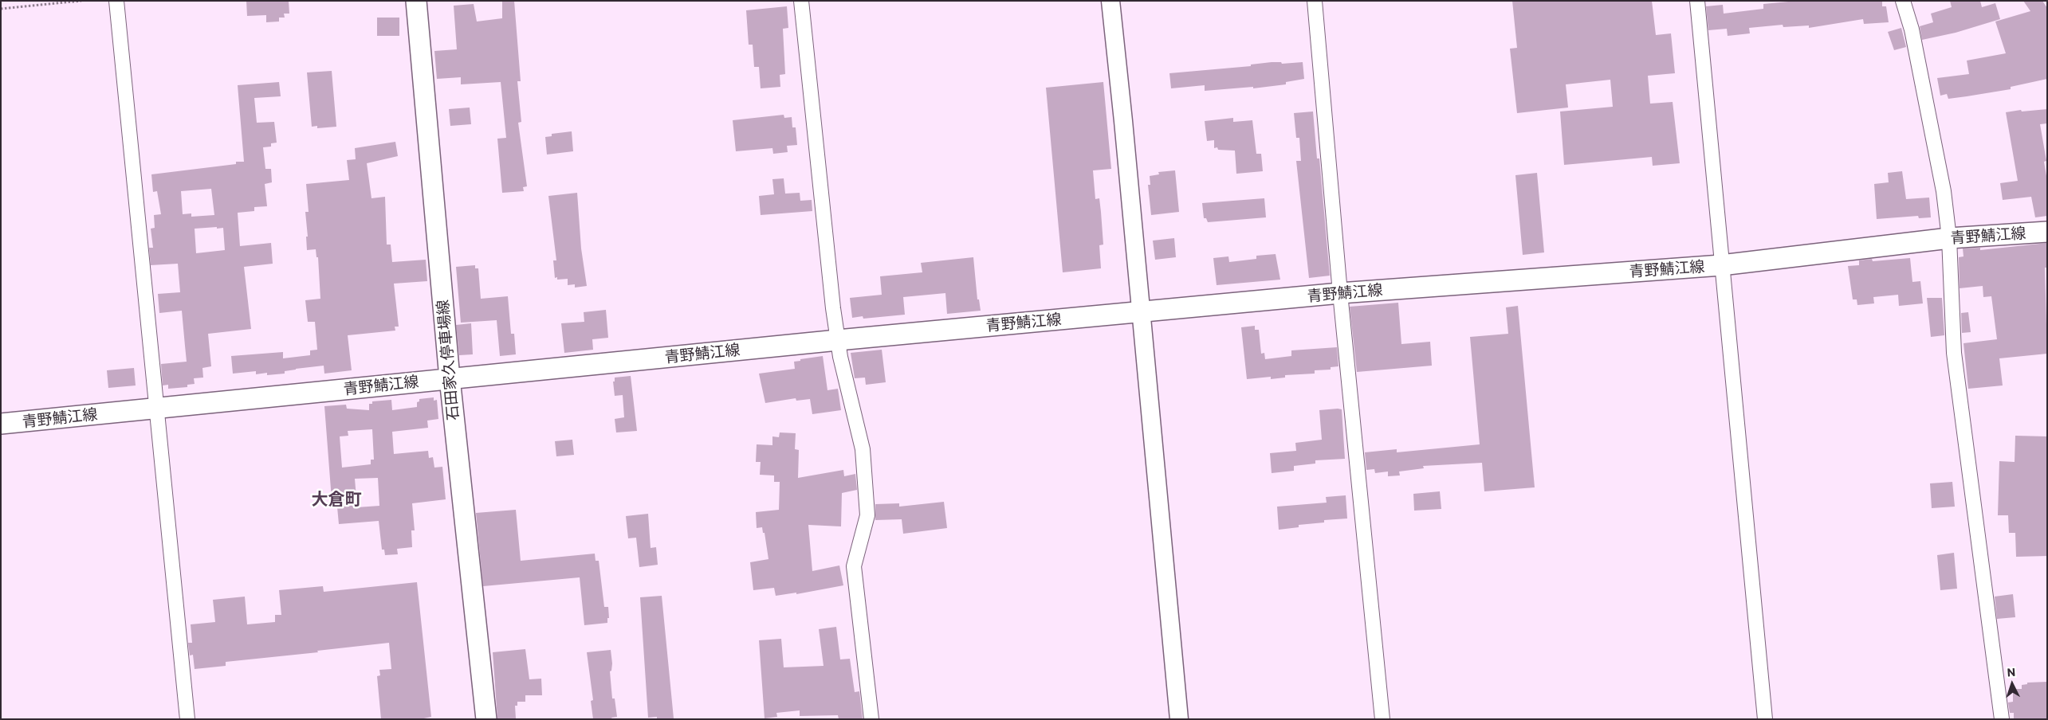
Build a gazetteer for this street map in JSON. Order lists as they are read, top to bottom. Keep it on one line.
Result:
{"streets":{"main road":["青野鯖江線","石田家久停車場線"]},"crossings":[["青野鯖江線","石田家久停車場線"]],"districts":["大倉町"],"north":"top"}
